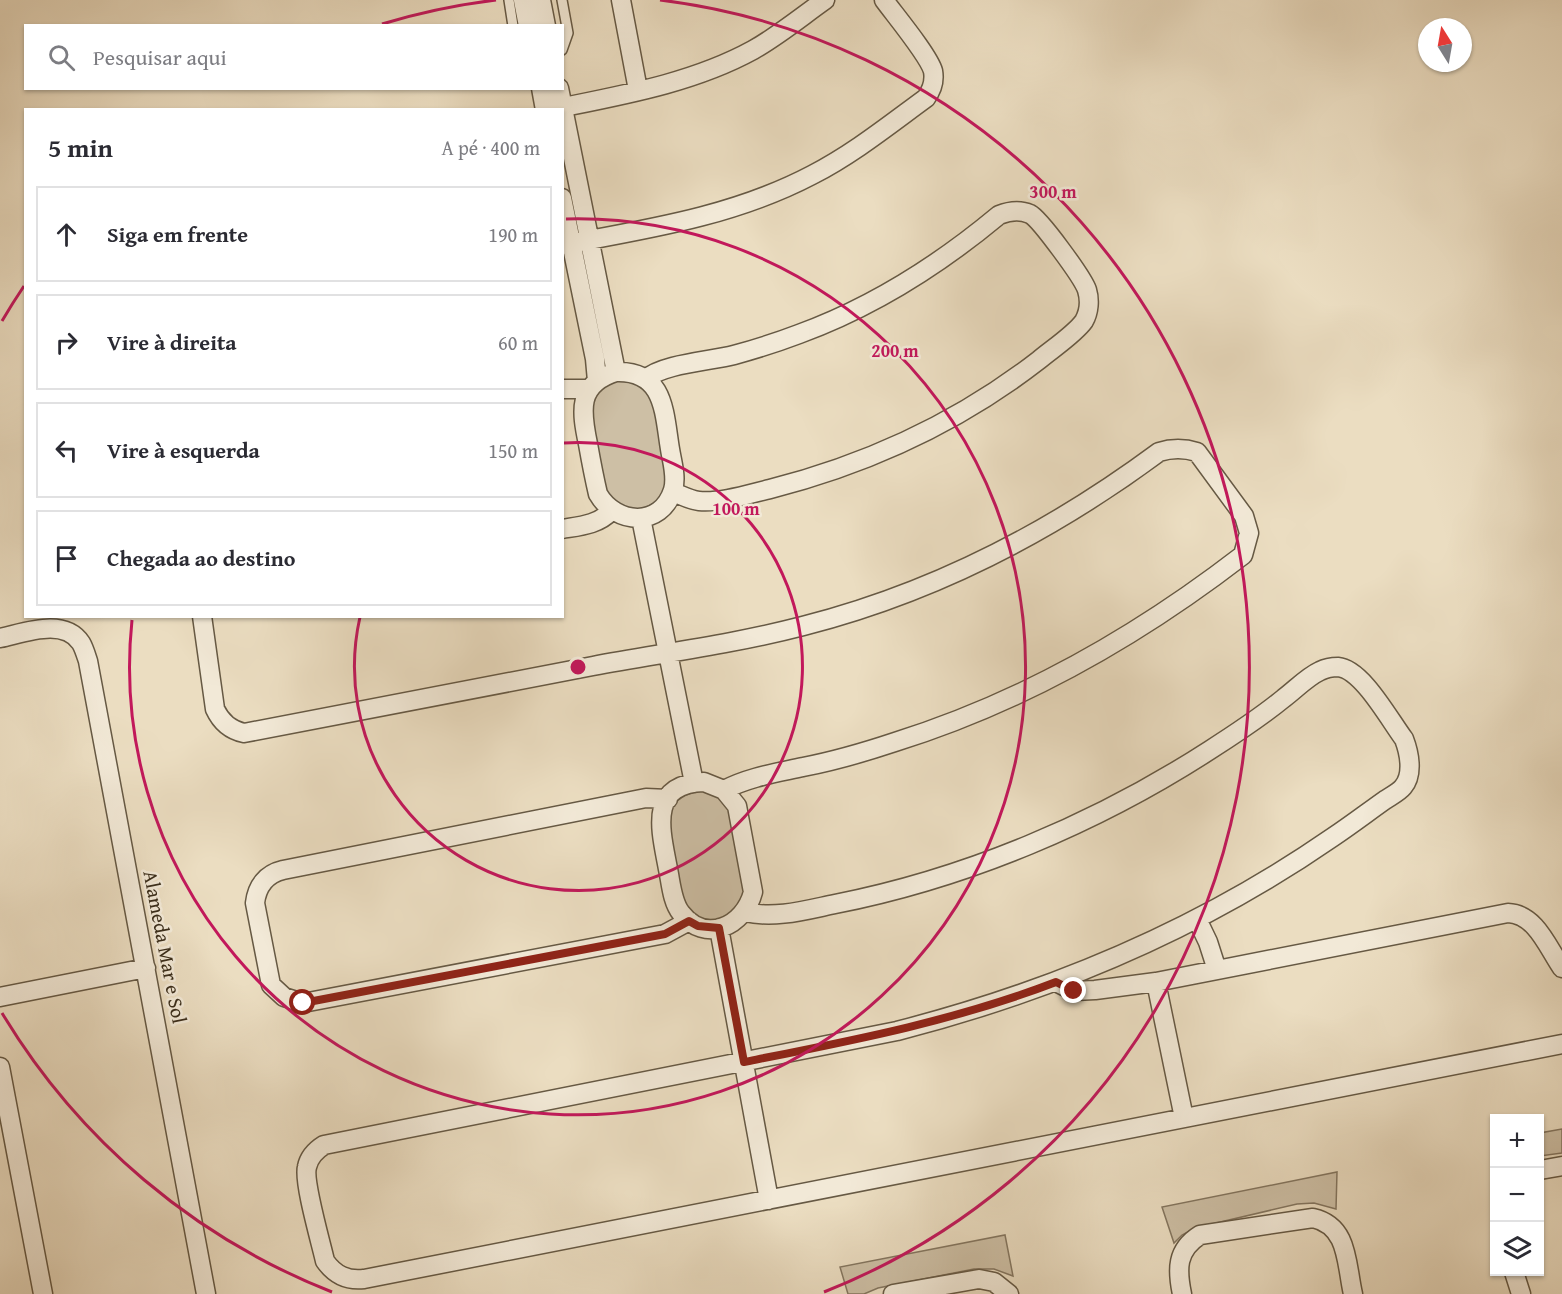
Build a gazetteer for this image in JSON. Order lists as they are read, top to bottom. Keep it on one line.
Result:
{"streets":{"street":["Alameda Mar e Sol"]},"north":"top","page":{"search":"Pesquisar aqui","heading":["5 min","A pé · 400 m"],"list":[["Siga em frente","190 m"],["Vire à direita","60 m"],["Vire à esquerda","150 m"],"Chegada ao destino"],"map_buttons":["+","−"]},"rings":["300 m","200 m","100 m"]}
